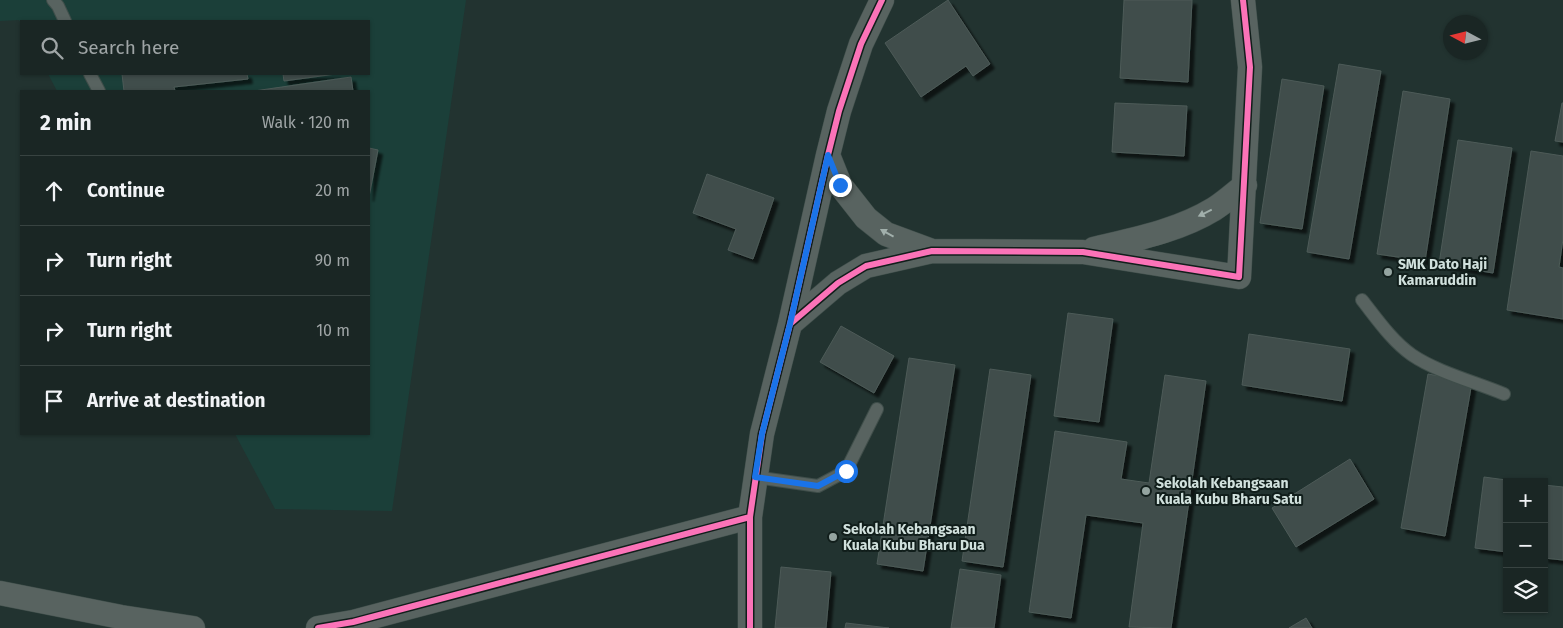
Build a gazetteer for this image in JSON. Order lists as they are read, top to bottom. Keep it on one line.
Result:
{"places":["SMK Dato Haji Kamaruddin","Sekolah Kebangsaan Kuala Kubu Bharu Satu","Sekolah Kebangsaan Kuala Kubu Bharu Dua"],"north":"left","page":{"search":"Search here","heading":["2 min","Walk · 120 m"],"list":[["Continue","20 m"],["Turn right","90 m"],["Turn right","10 m"],"Arrive at destination"],"map_buttons":["+","−"]}}
